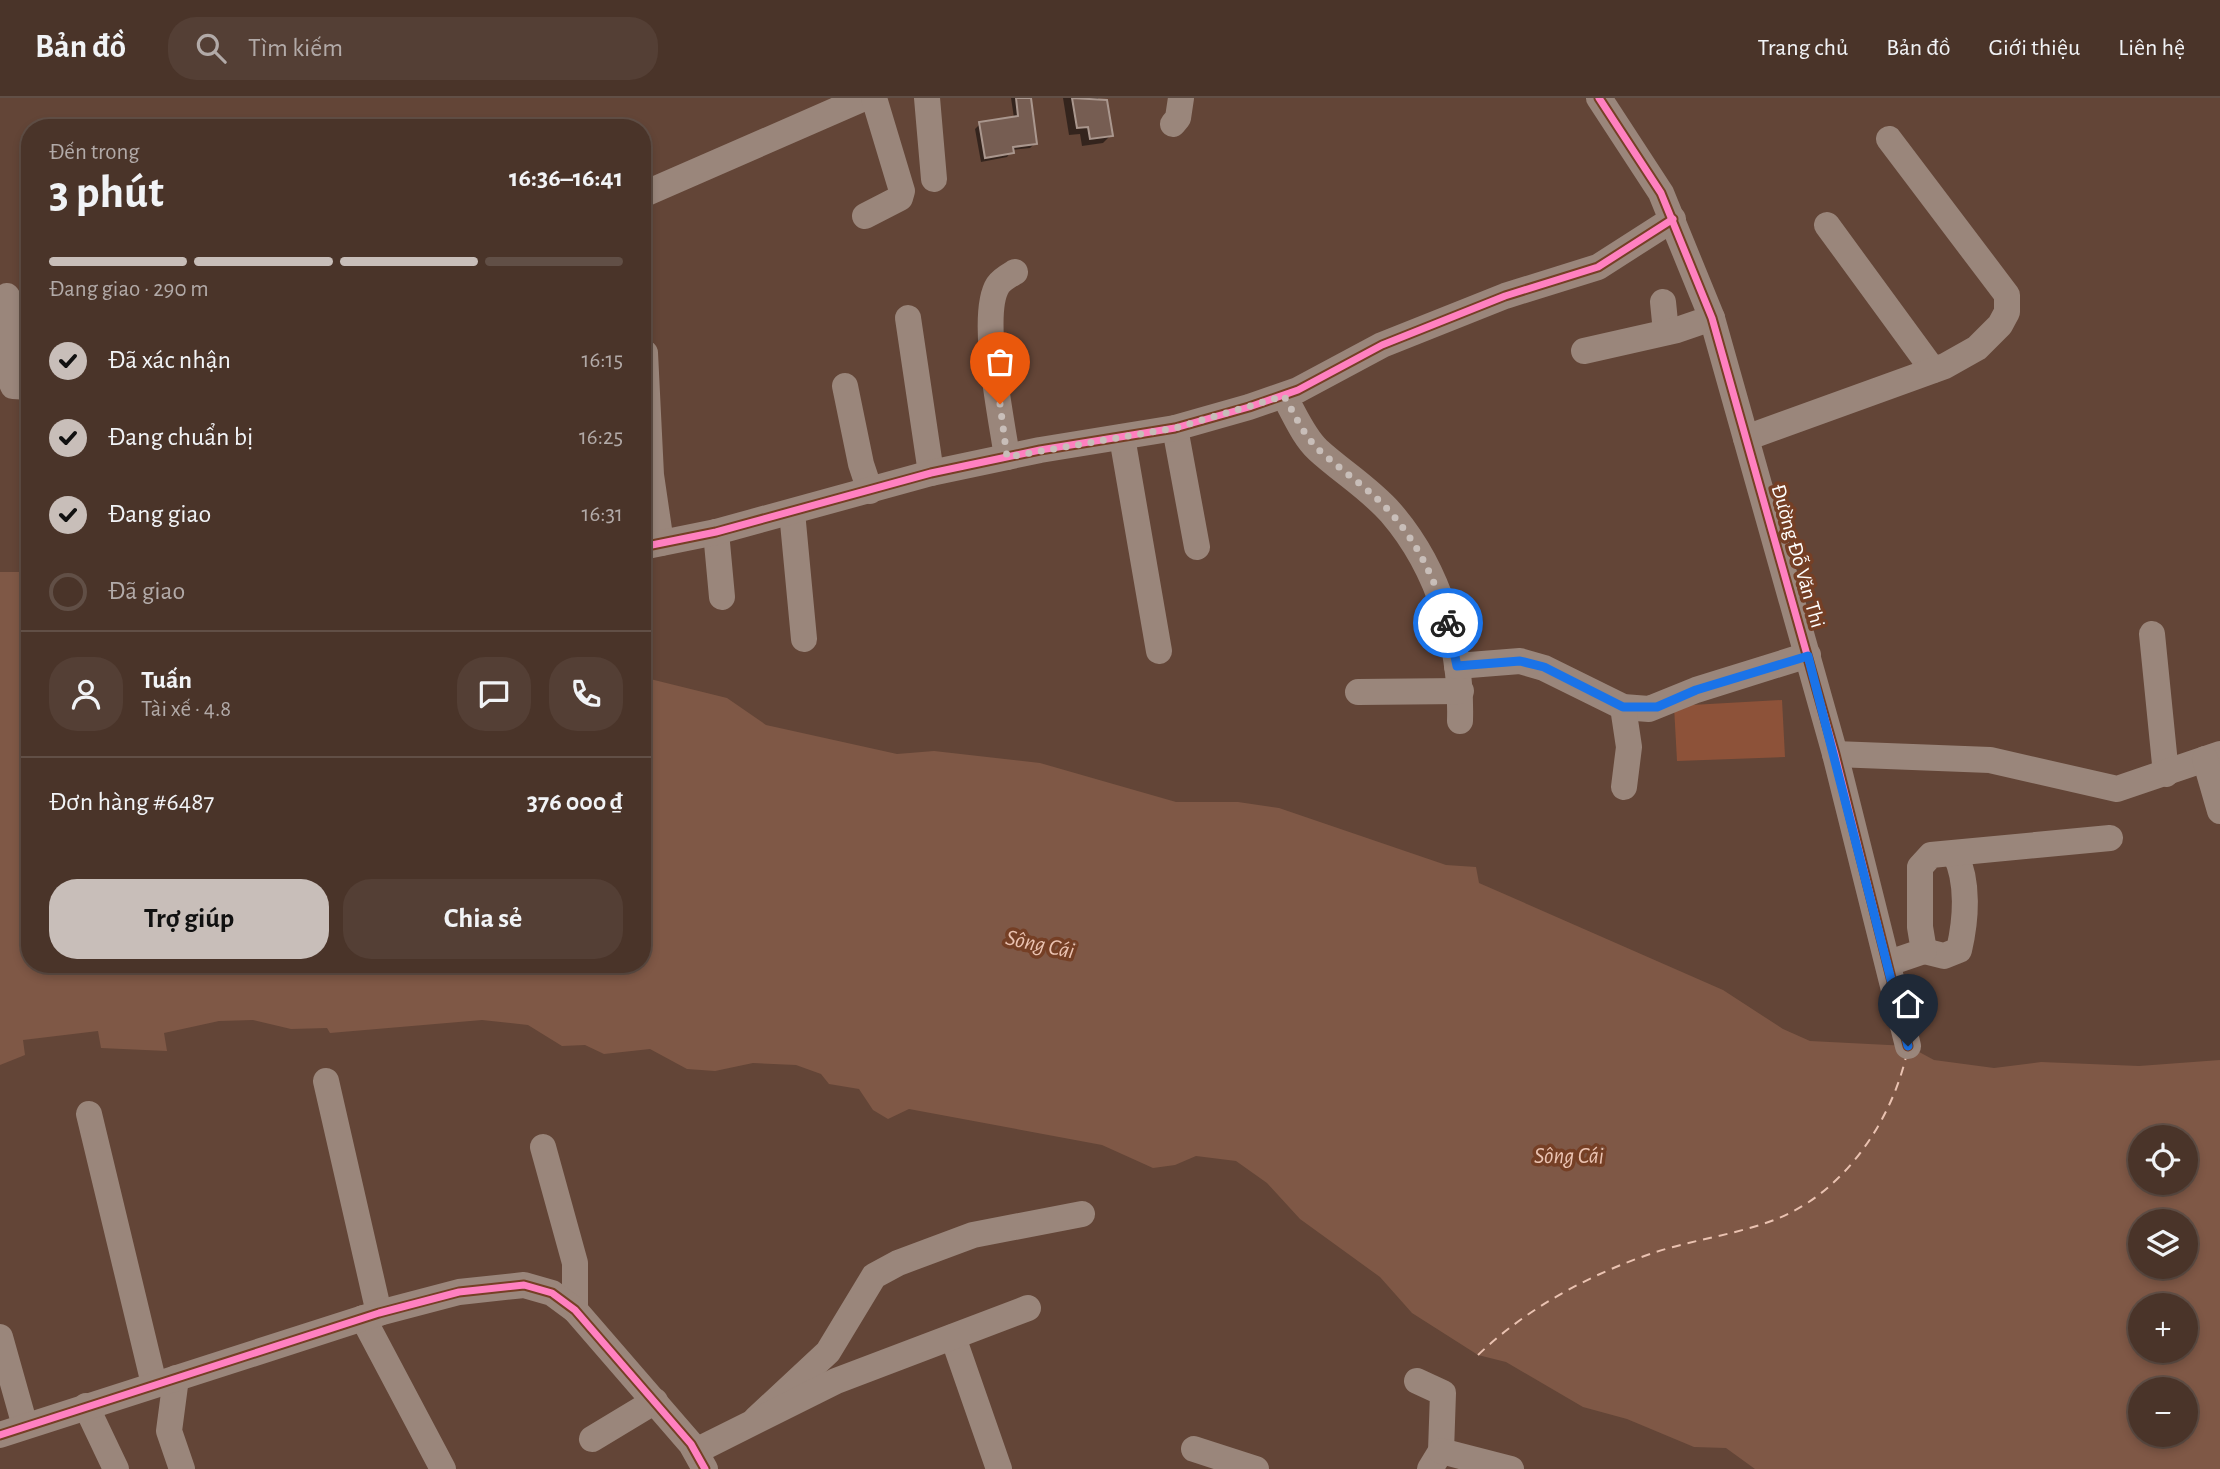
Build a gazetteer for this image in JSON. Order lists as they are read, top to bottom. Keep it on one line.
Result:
{"streets":{"street":["Đường Đỗ Văn Thi"]},"water":["Sông Cái"],"page":{"header":"Bản đồ","search":"Tìm kiếm","nav":["Trang chủ","Bản đồ","Giới thiệu","Liên hệ"],"heading":["3 phút","Đến trong","16:36–16:41"],"panel":["Tuấn","Tài xế · 4.8","Đơn hàng #6487","376 000 ₫"],"bar":"Đang giao · 290 m","list":[["Đã xác nhận","16:15"],["Đang chuẩn bị","16:25"],["Đang giao","16:31"],"Đã giao"],"buttons":["Trợ giúp","Chia sẻ"],"map_buttons":["+","−"]}}
